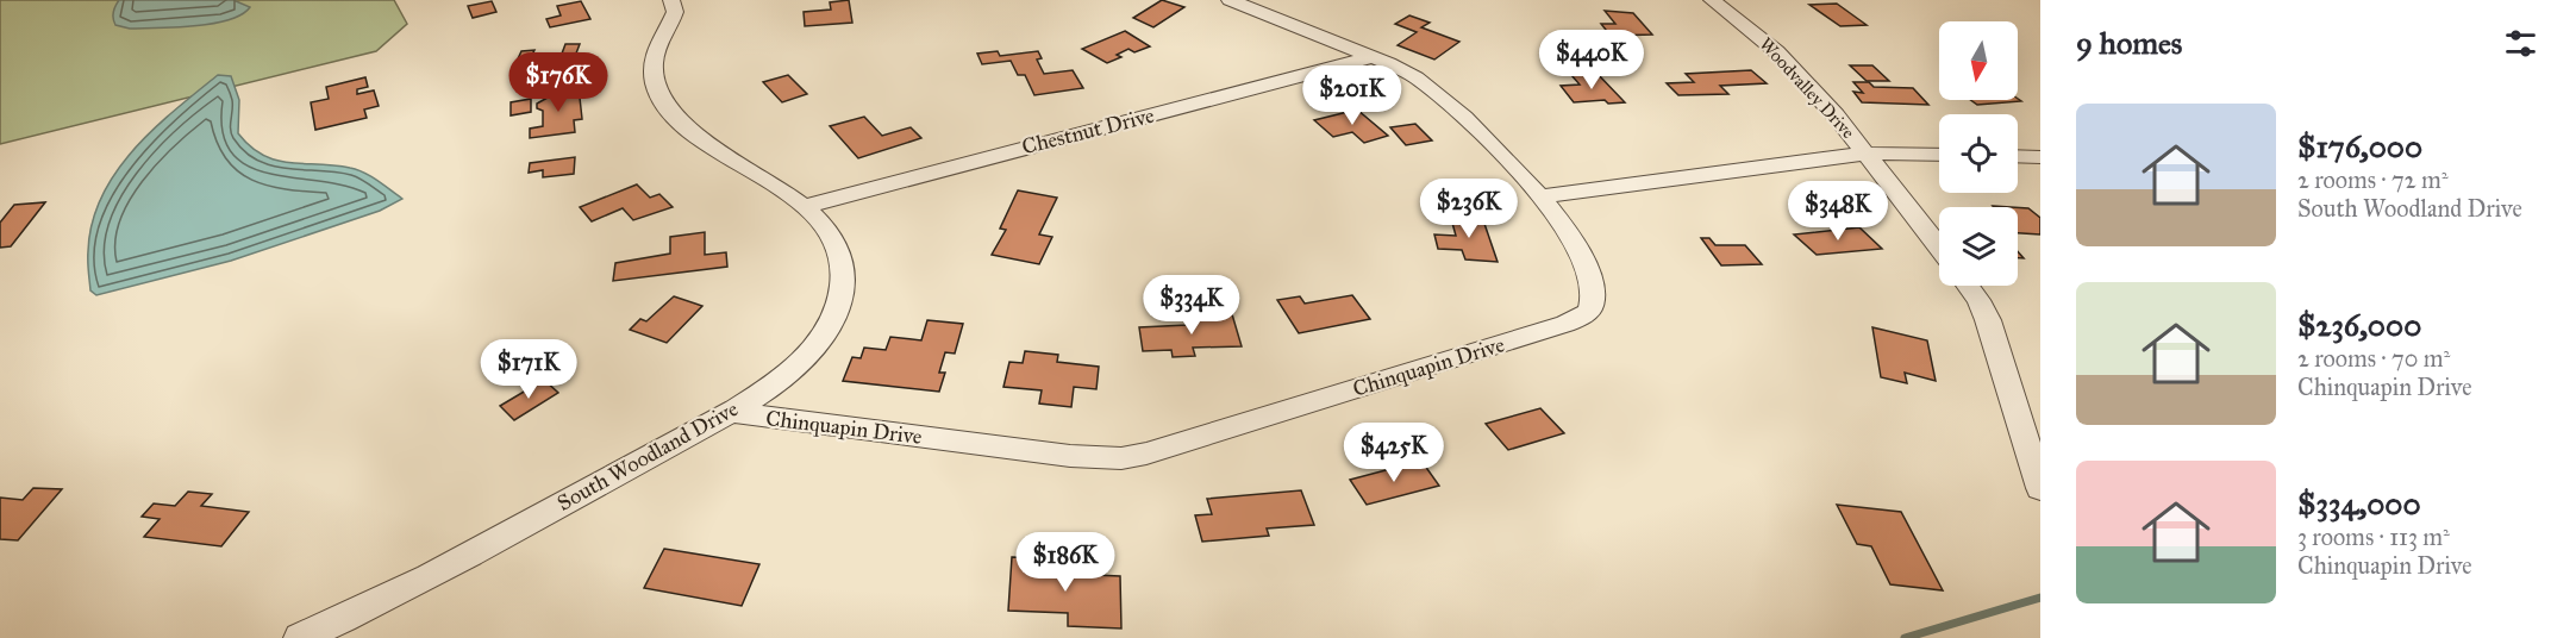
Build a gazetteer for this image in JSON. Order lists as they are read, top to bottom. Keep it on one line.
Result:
{"streets":{"street":["Woodvalley Drive","Chestnut Drive","Chinquapin Drive","South Woodland Drive"]},"crossings":[["Chestnut Drive","Chinquapin Drive"],["Chestnut Drive","South Woodland Drive"],["Chinquapin Drive","South Woodland Drive"]],"north":"bottom","page":{"heading":"9 homes","price":["$440K","$176K","$201K","$236K","$348K","$334K","$171K","$425K","$186K"],"list":[{"name":"$176,000","note":"2 rooms · 72 m² · South Woodland Drive"},{"name":"$236,000","note":"2 rooms · 70 m² · Chinquapin Drive"},{"name":"$334,000","note":"3 rooms · 113 m² · Chinquapin Drive"}]}}
